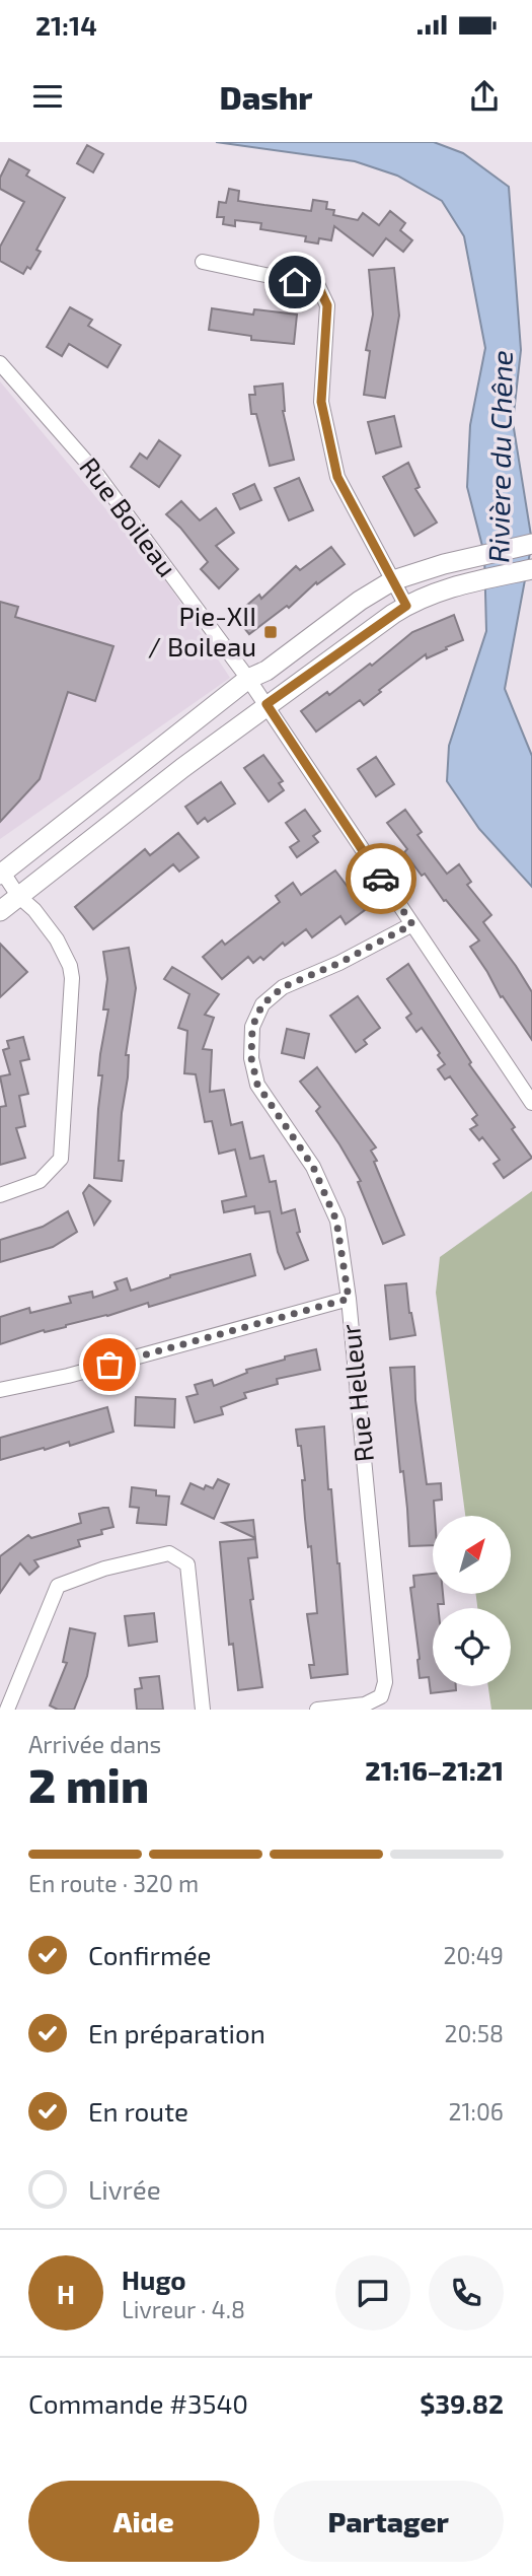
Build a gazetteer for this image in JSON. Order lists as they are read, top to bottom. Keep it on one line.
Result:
{"streets":{"street":["Rue Boileau","Rue Helleur"]},"crossings":[["Rue Boileau","Rue Helleur"]],"water":["Rivière du Chêne"],"places":{"transit":["Pie-XII / Boileau"]},"north":"top right","page":{"status":"21:14","header":"Dashr","heading":["2 min","Arrivée dans","21:16–21:21"],"panel":["Hugo","Livreur · 4.8","Commande #3540","$39.82"],"bar":"En route · 320 m","list":[["Confirmée","20:49"],["En préparation","20:58"],["En route","21:06"],"Livrée"],"round":"H","buttons":["Aide","Partager"]}}
